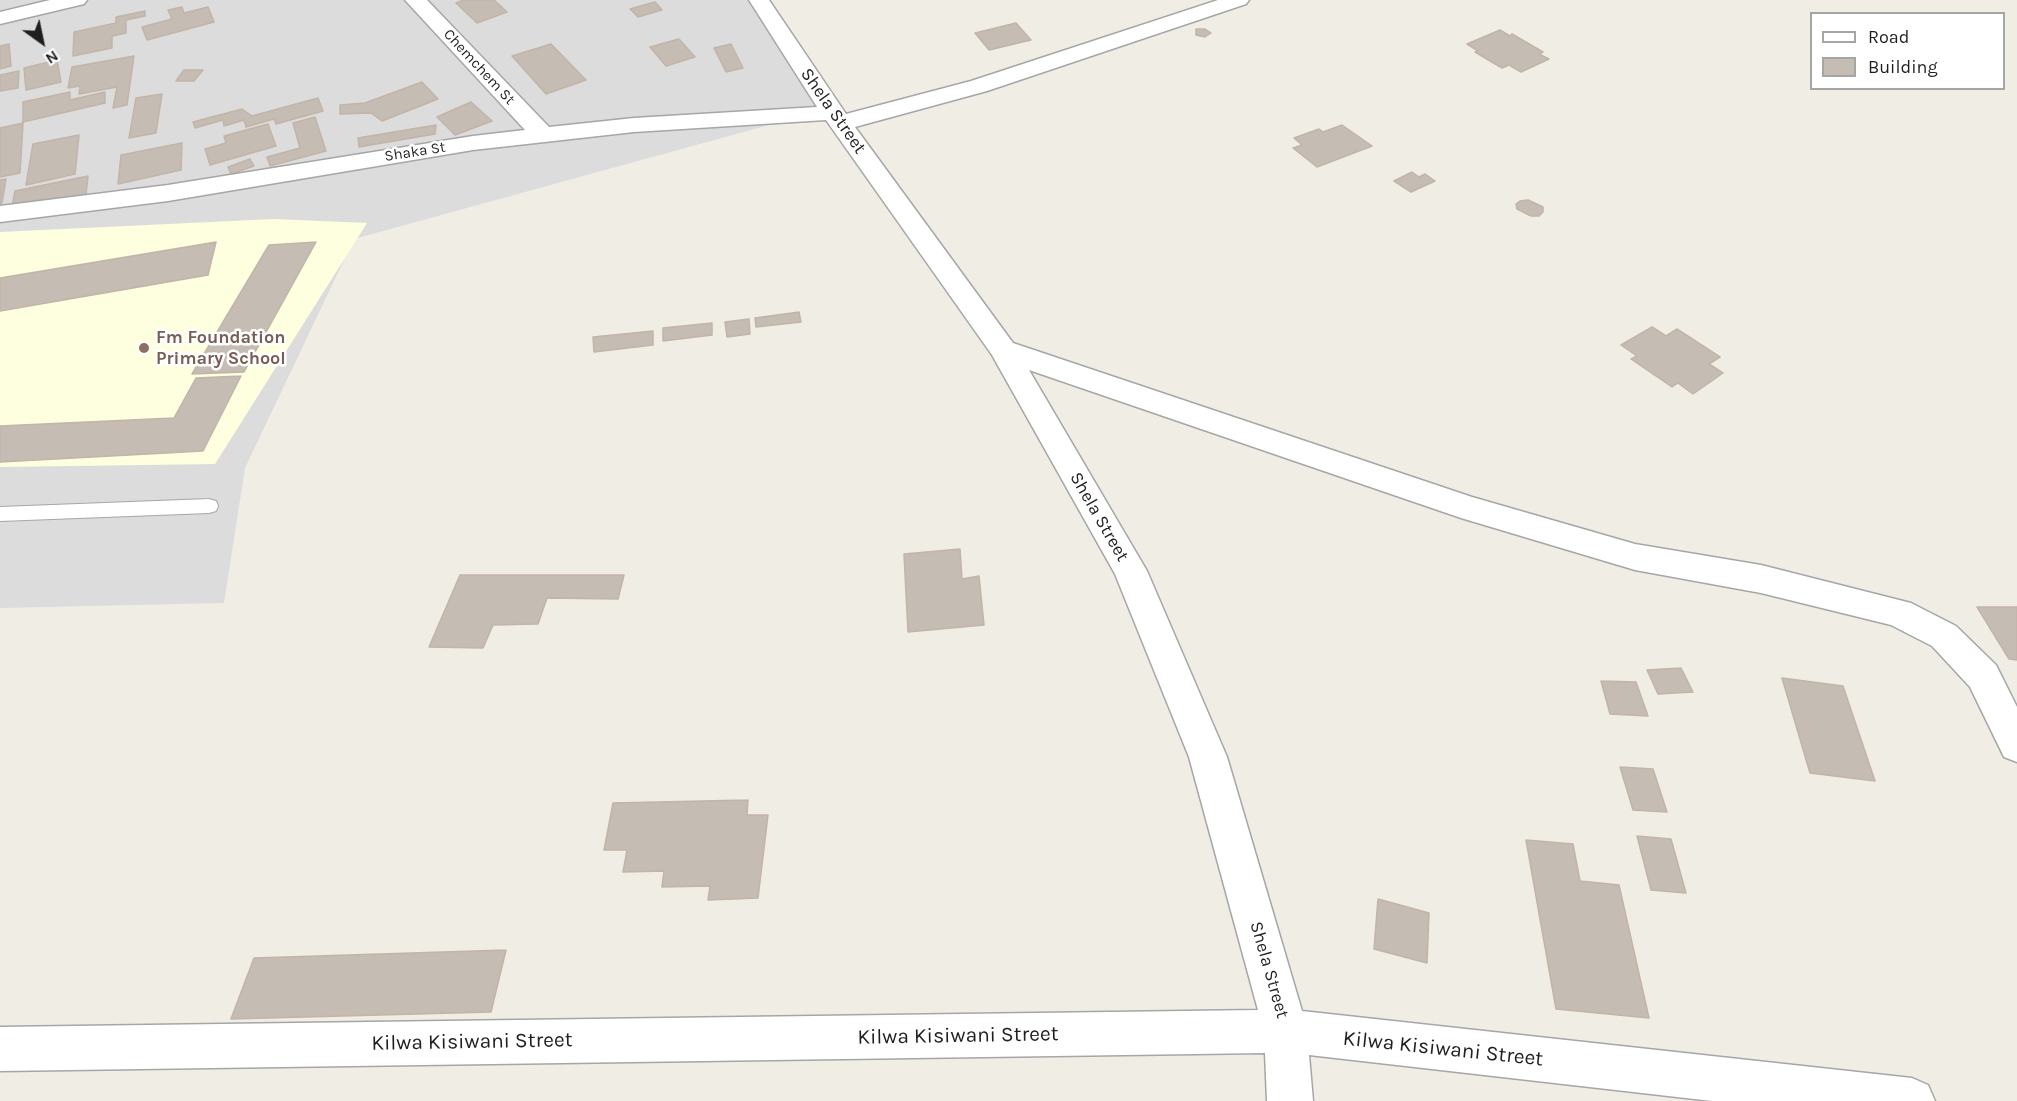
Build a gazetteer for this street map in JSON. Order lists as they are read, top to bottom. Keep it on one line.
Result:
{"streets":{"street":["Chemchem St","Shela Street","Shaka St","Kilwa Kisiwani Street"]},"crossings":[["Chemchem St","Shaka St"],["Shela Street","Shaka St"],["Shela Street","Kilwa Kisiwani Street"]],"places":["Fm Foundation Primary School"],"legend":["Road","Building"],"north":"bottom right"}
